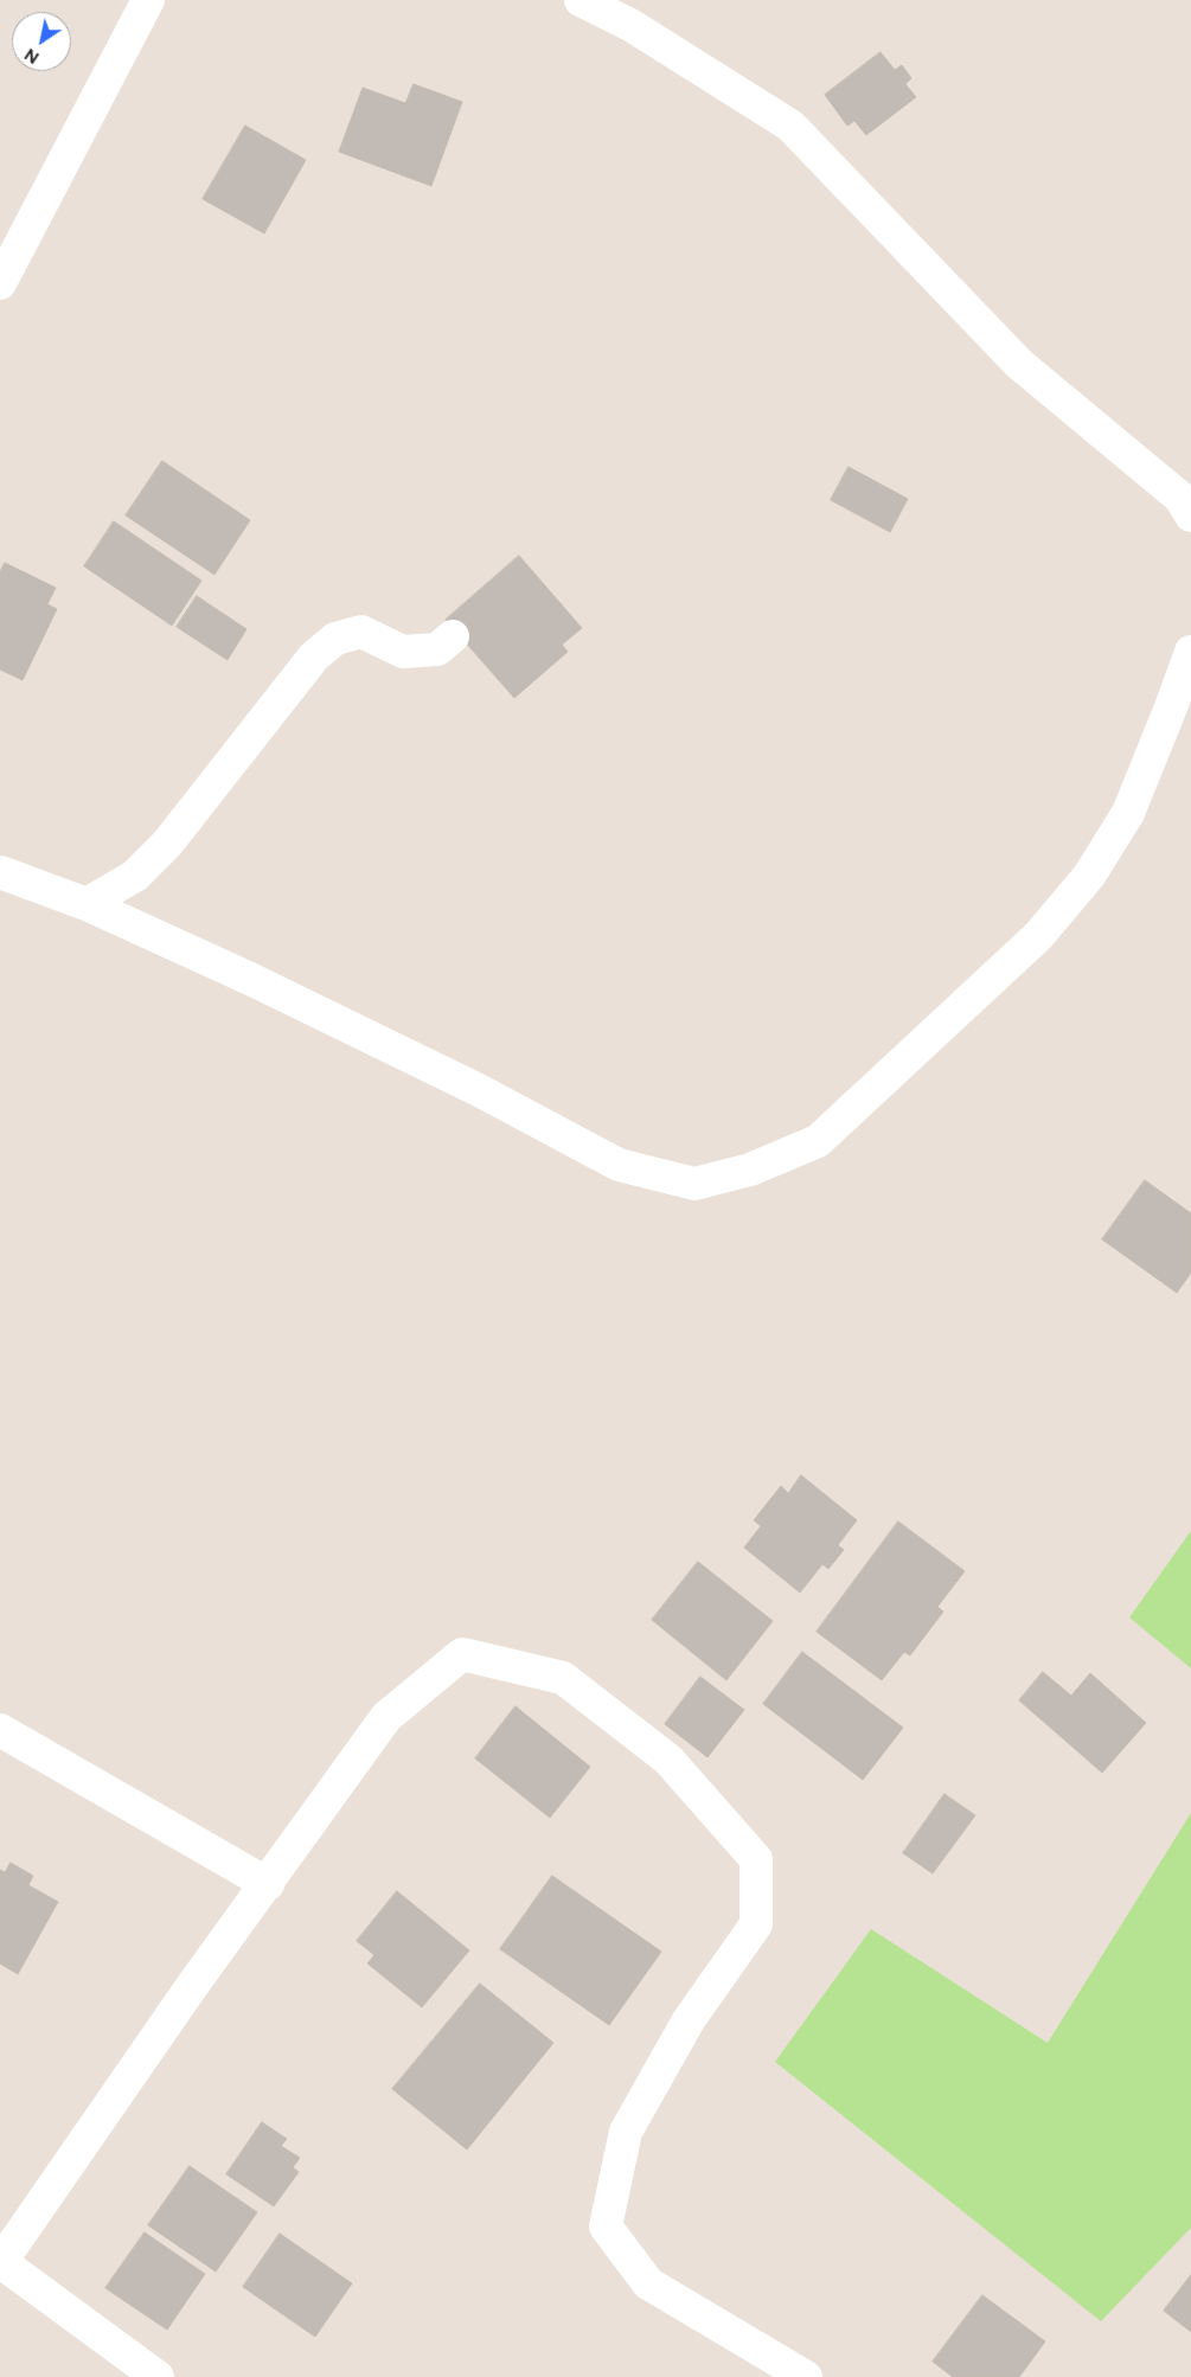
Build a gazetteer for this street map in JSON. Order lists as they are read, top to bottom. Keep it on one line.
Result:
{"north":"bottom left"}
